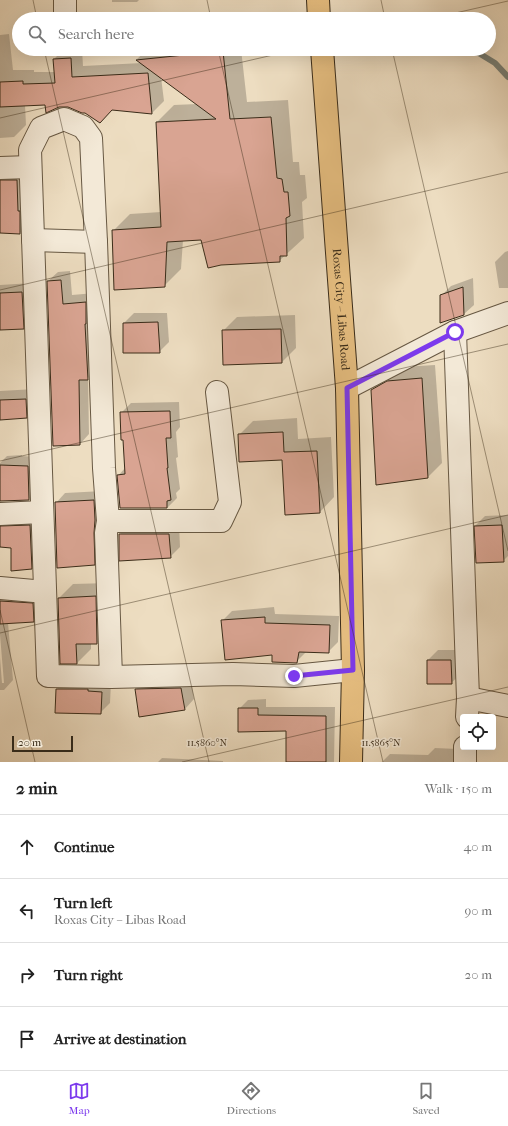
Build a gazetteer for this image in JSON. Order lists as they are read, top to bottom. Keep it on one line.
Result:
{"streets":{"main road":["Roxas City – Libas Road"]},"scale_bar":"20 m","page":{"search":"Search here","scale":"20 m","heading":["2 min","Walk · 150 m"],"list":[["Continue","40 m"],["Turn left","Roxas City – Libas Road","90 m"],["Turn right","20 m"],"Arrive at destination"],"nav":["Map","Directions","Saved"]},"coordinates":["11.5860°N","11.5865°N"]}
